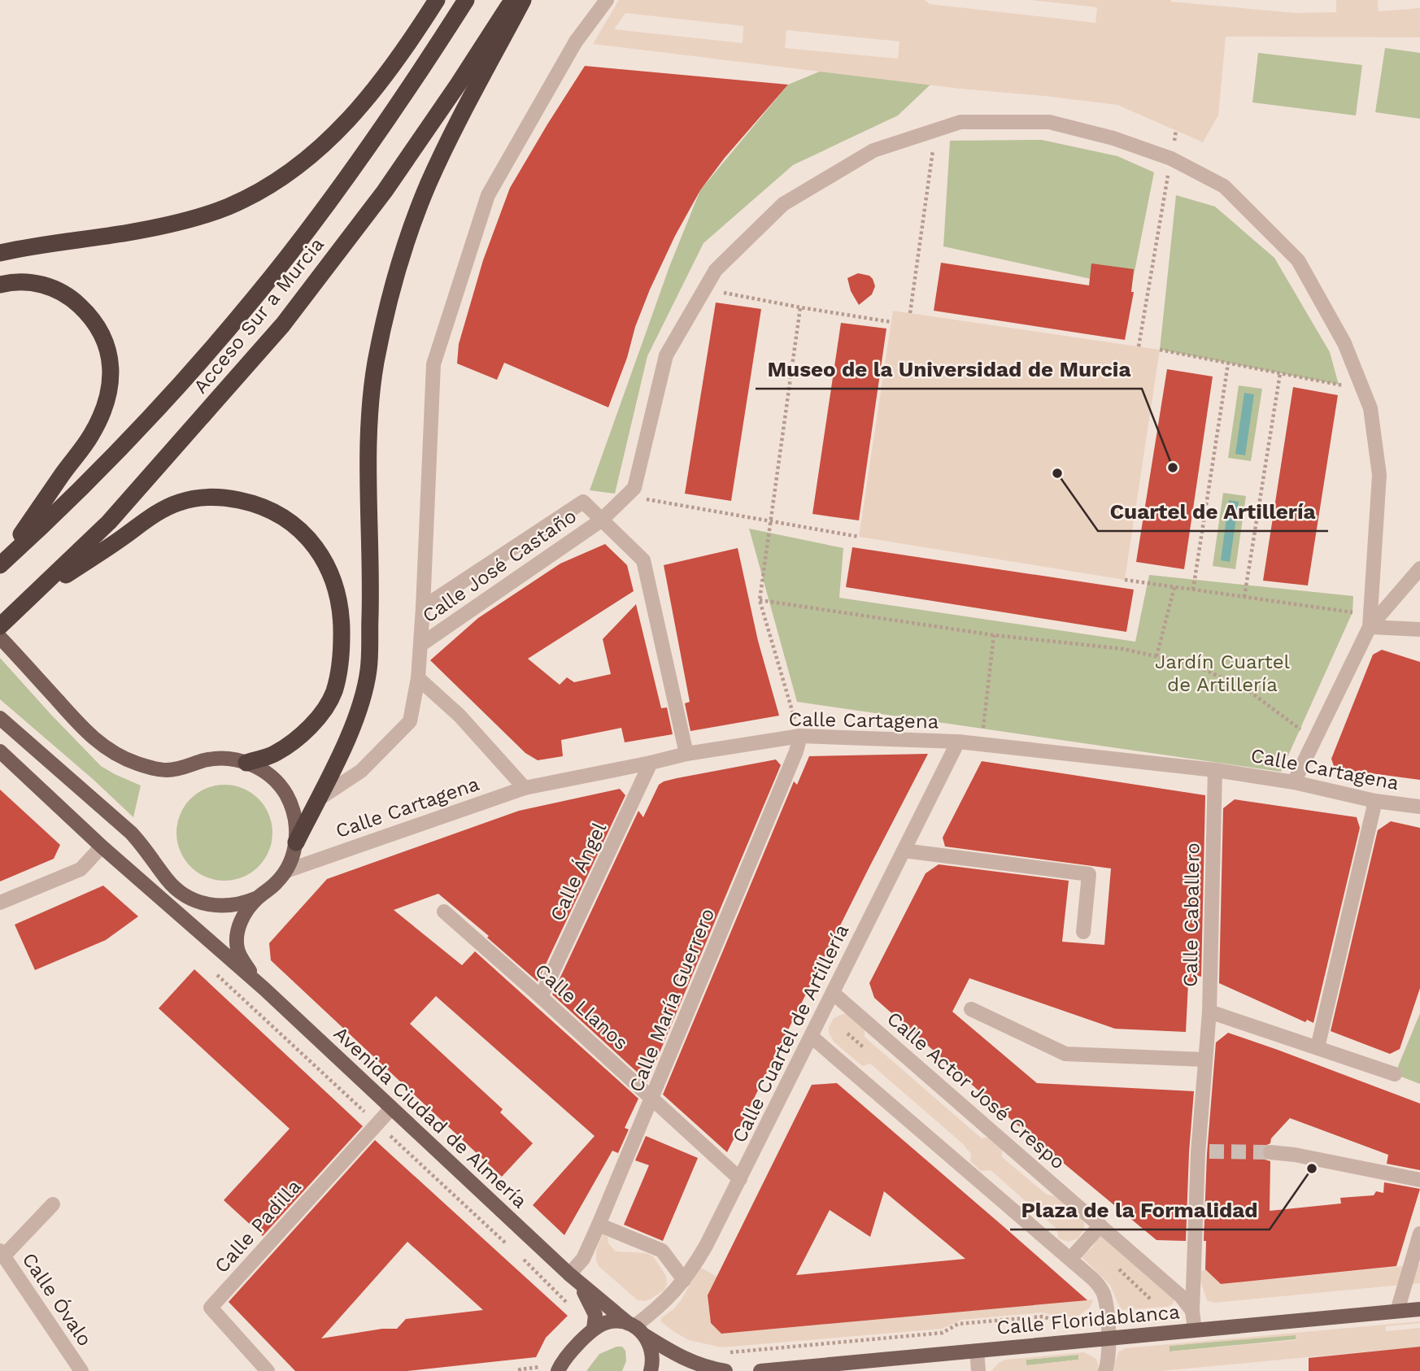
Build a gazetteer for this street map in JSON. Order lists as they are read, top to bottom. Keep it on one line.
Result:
{"streets":{"highway":["Acceso Sur a Murcia"],"main road":["Avenida Ciudad de Almería","Calle Floridablanca"],"street":["Calle José Castaño","Calle Cartagena","Calle Ángel","Calle Caballero","Calle María Guerrero","Calle Llanos","Calle Cuartel de Artillería","Calle Actor José Crespo","Calle Padilla","Calle Óvalo"]},"crossings":[["Calle José Castaño","Calle Cartagena"],["Calle Cartagena","Calle Ángel"],["Calle Cartagena","Calle Caballero"],["Calle Cartagena","Calle María Guerrero"],["Calle Cartagena","Calle Cuartel de Artillería"],["Calle Cartagena","Avenida Ciudad de Almería"],["Calle Ángel","Calle Llanos"],["Calle Caballero","Calle Actor José Crespo"],["Calle Caballero","Calle Floridablanca"],["Calle María Guerrero","Calle Llanos"],["Calle María Guerrero","Avenida Ciudad de Almería"],["Calle Llanos","Calle Cuartel de Artillería"],["Calle Cuartel de Artillería","Calle Actor José Crespo"],["Calle Cuartel de Artillería","Avenida Ciudad de Almería"],["Avenida Ciudad de Almería","Calle Padilla"]],"parks":["Jardín Cuartel de Artillería"],"places":["Museo de la Universidad de Murcia","Cuartel de Artillería","Plaza de la Formalidad"]}
